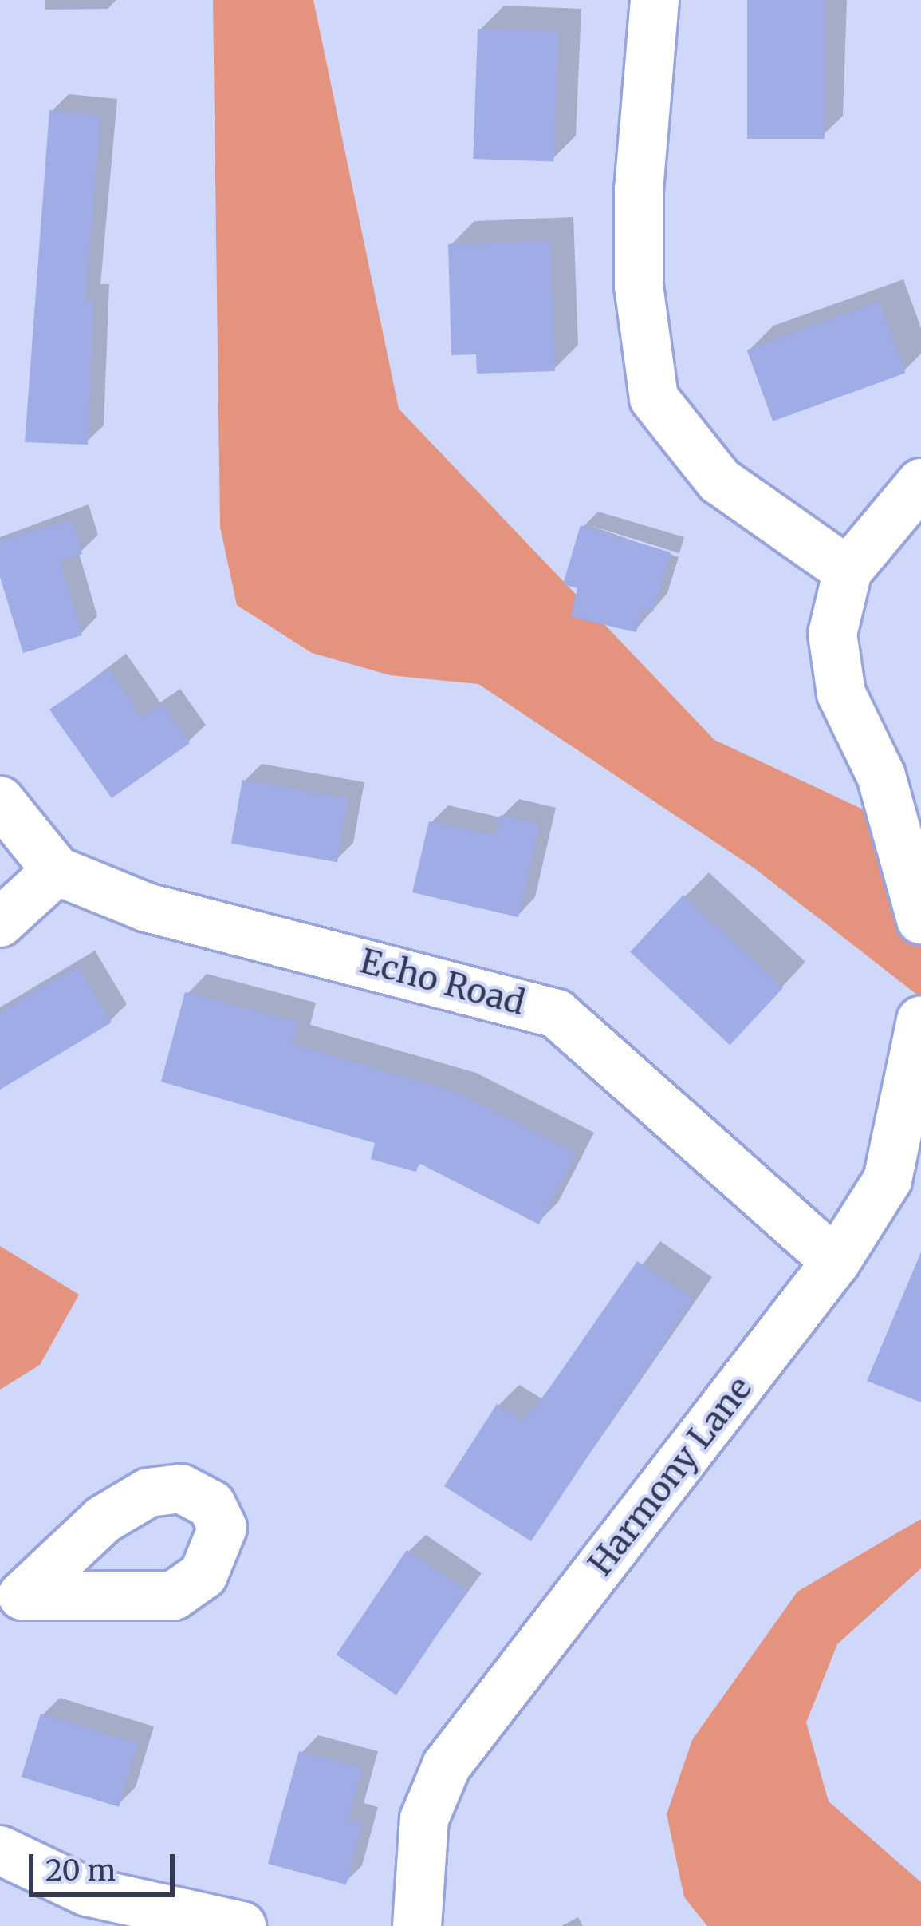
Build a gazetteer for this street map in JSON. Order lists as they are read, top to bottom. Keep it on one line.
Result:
{"streets":{"street":["Echo Road","Harmony Lane"]},"crossings":[["Echo Road","Harmony Lane"]],"scale_bar":"20 m"}
